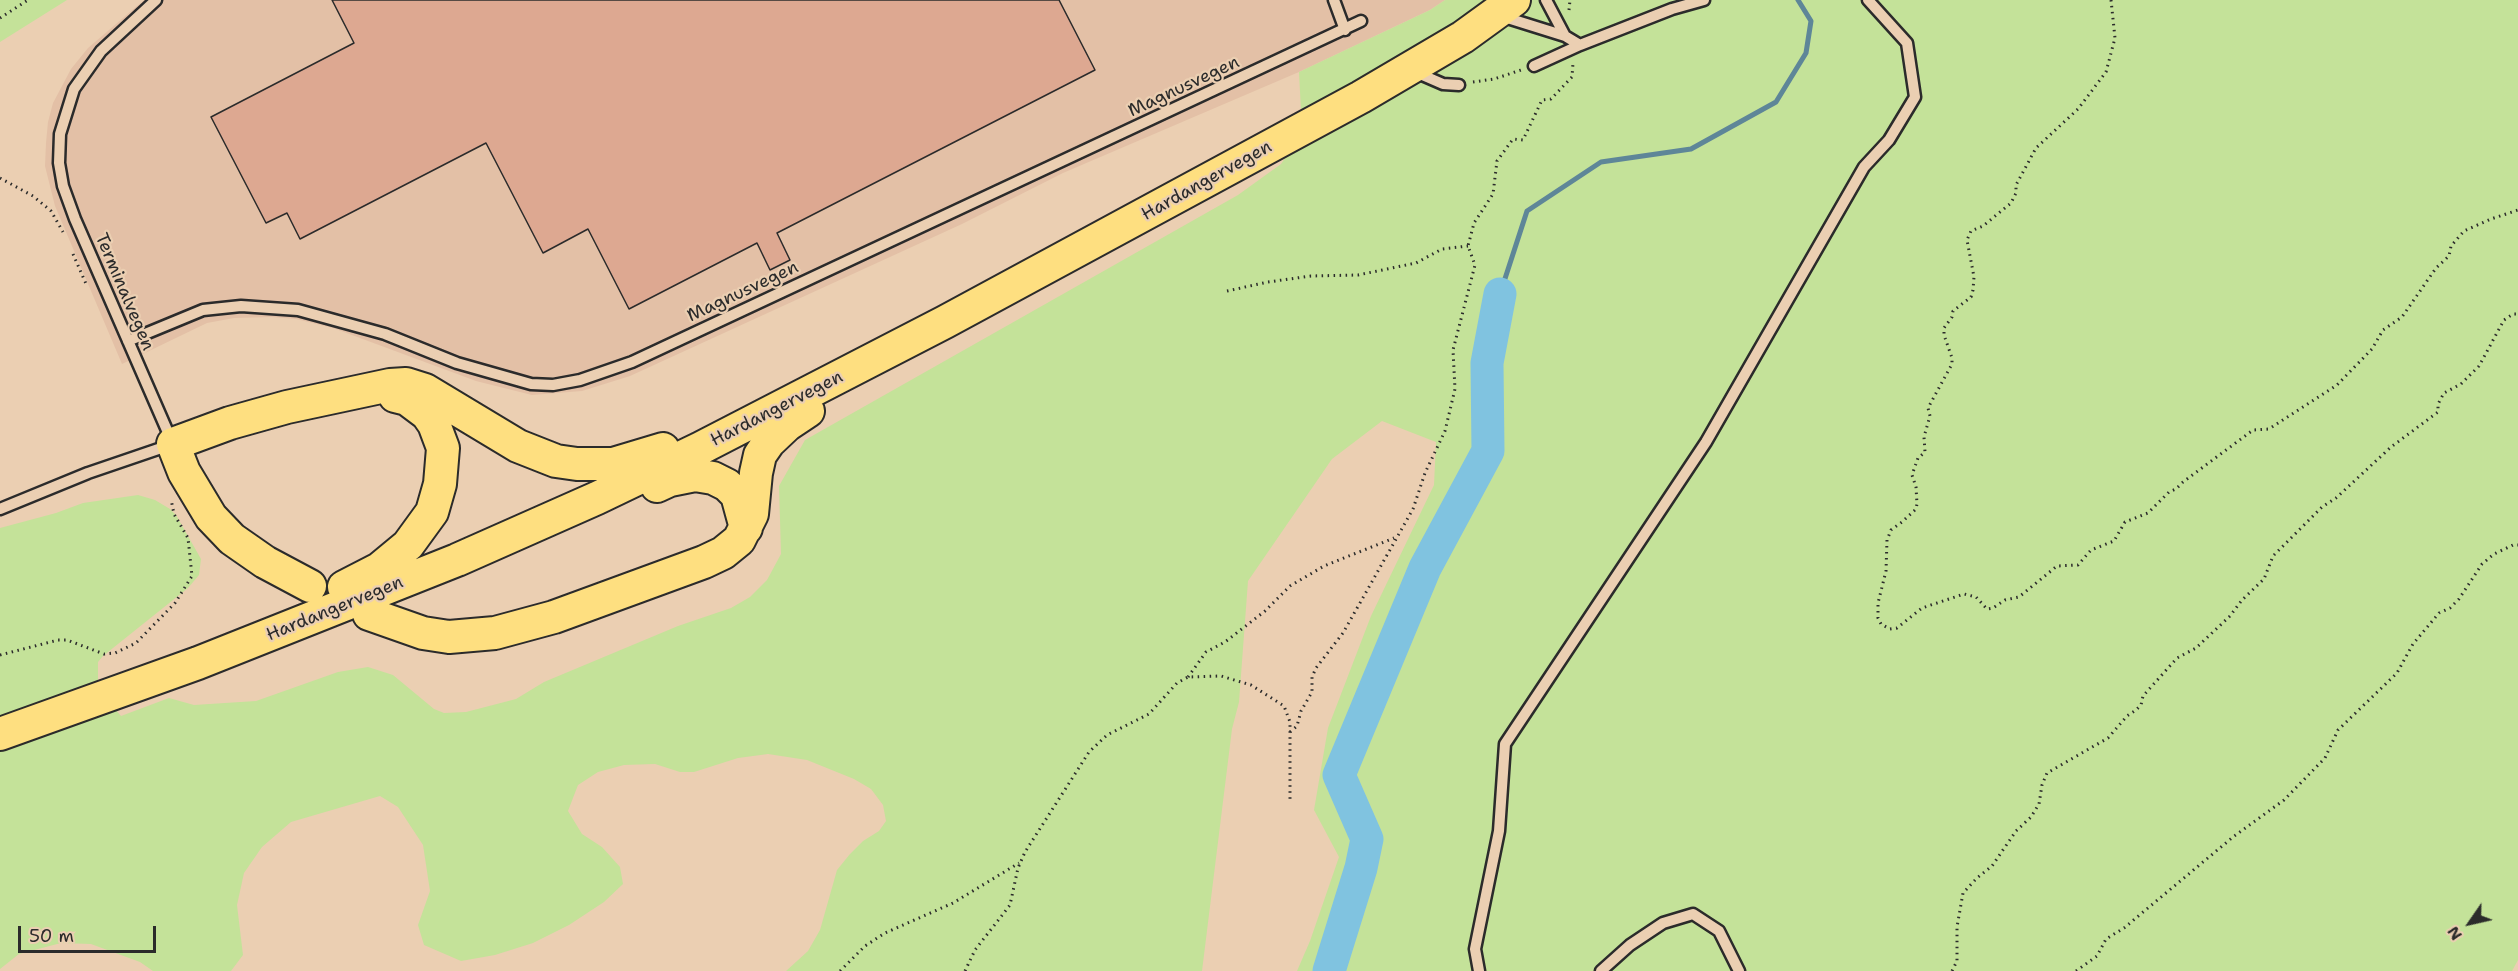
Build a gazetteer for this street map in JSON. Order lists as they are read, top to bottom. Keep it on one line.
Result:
{"streets":{"main road":["Hardangervegen"],"lane":["Magnusvegen","Terminalvegen"]},"crossings":[["Magnusvegen","Terminalvegen"]],"scale_bar":"50 m","north":"bottom left"}
